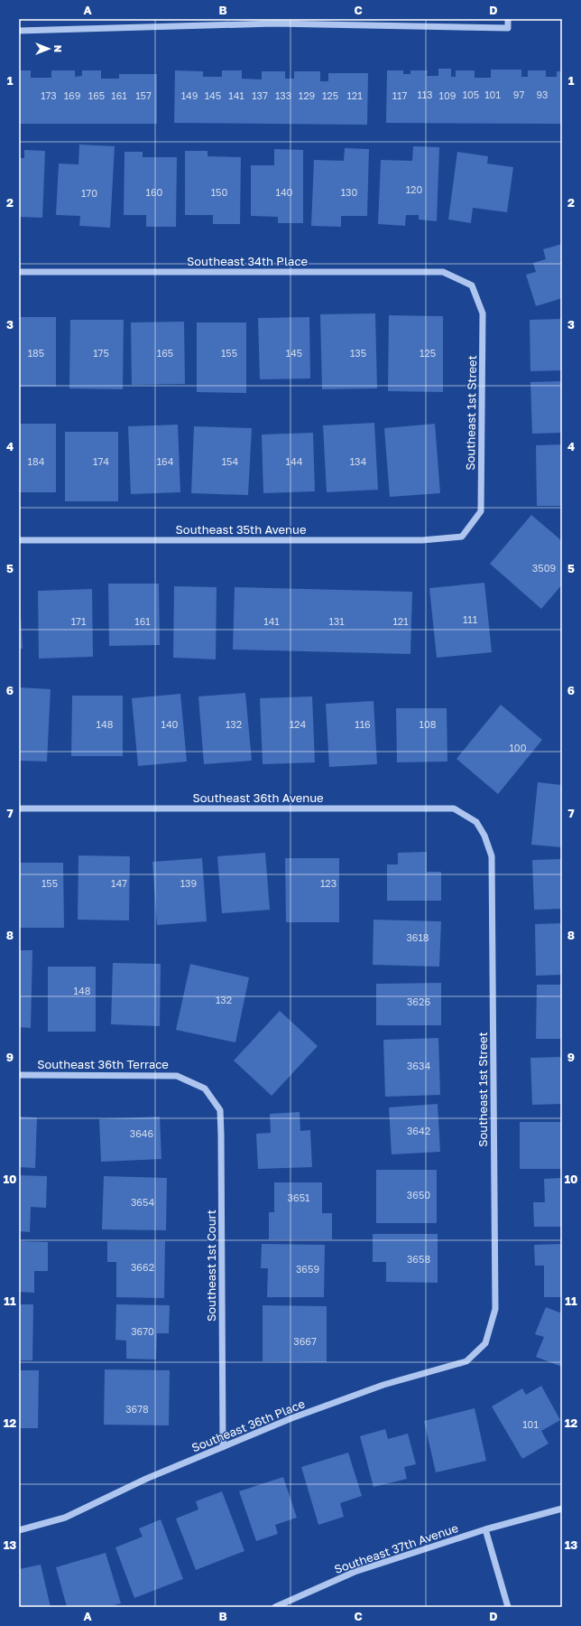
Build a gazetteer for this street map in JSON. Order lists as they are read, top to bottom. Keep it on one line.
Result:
{"streets":{"street":["Southeast 34th Place","Southeast 1st Street","Southeast 35th Avenue","Southeast 36th Avenue","Southeast 36th Terrace","Southeast 1st Court","Southeast 36th Place","Southeast 37th Avenue"]},"crossings":[["Southeast 34th Place","Southeast 1st Street"],["Southeast 1st Street","Southeast 35th Avenue"],["Southeast 1st Street","Southeast 36th Avenue"],["Southeast 1st Street","Southeast 36th Place"],["Southeast 36th Terrace","Southeast 1st Court"],["Southeast 1st Court","Southeast 36th Place"]],"house_numbers":["113","105","101","97","93","173","169","165","161","157","149","145","141","137","133","129","125","121","117","109","120","160","150","140","130","170","185","175","165","155","145","135","125","184","174","164","154","144","134","3509","111","171","161","141","131","121","148","140","132","124","116","108","100","155","147","139","123","3618","148","132","3626","3634","3642","3646","3650","3651","3654","3658","3662","3659","3670","3667","3678","101"],"north":"right","grid":{"columns":["A","B","C","D"],"rows":["1","2","3","4","5","6","7","8","9","10","11","12","13"]}}
